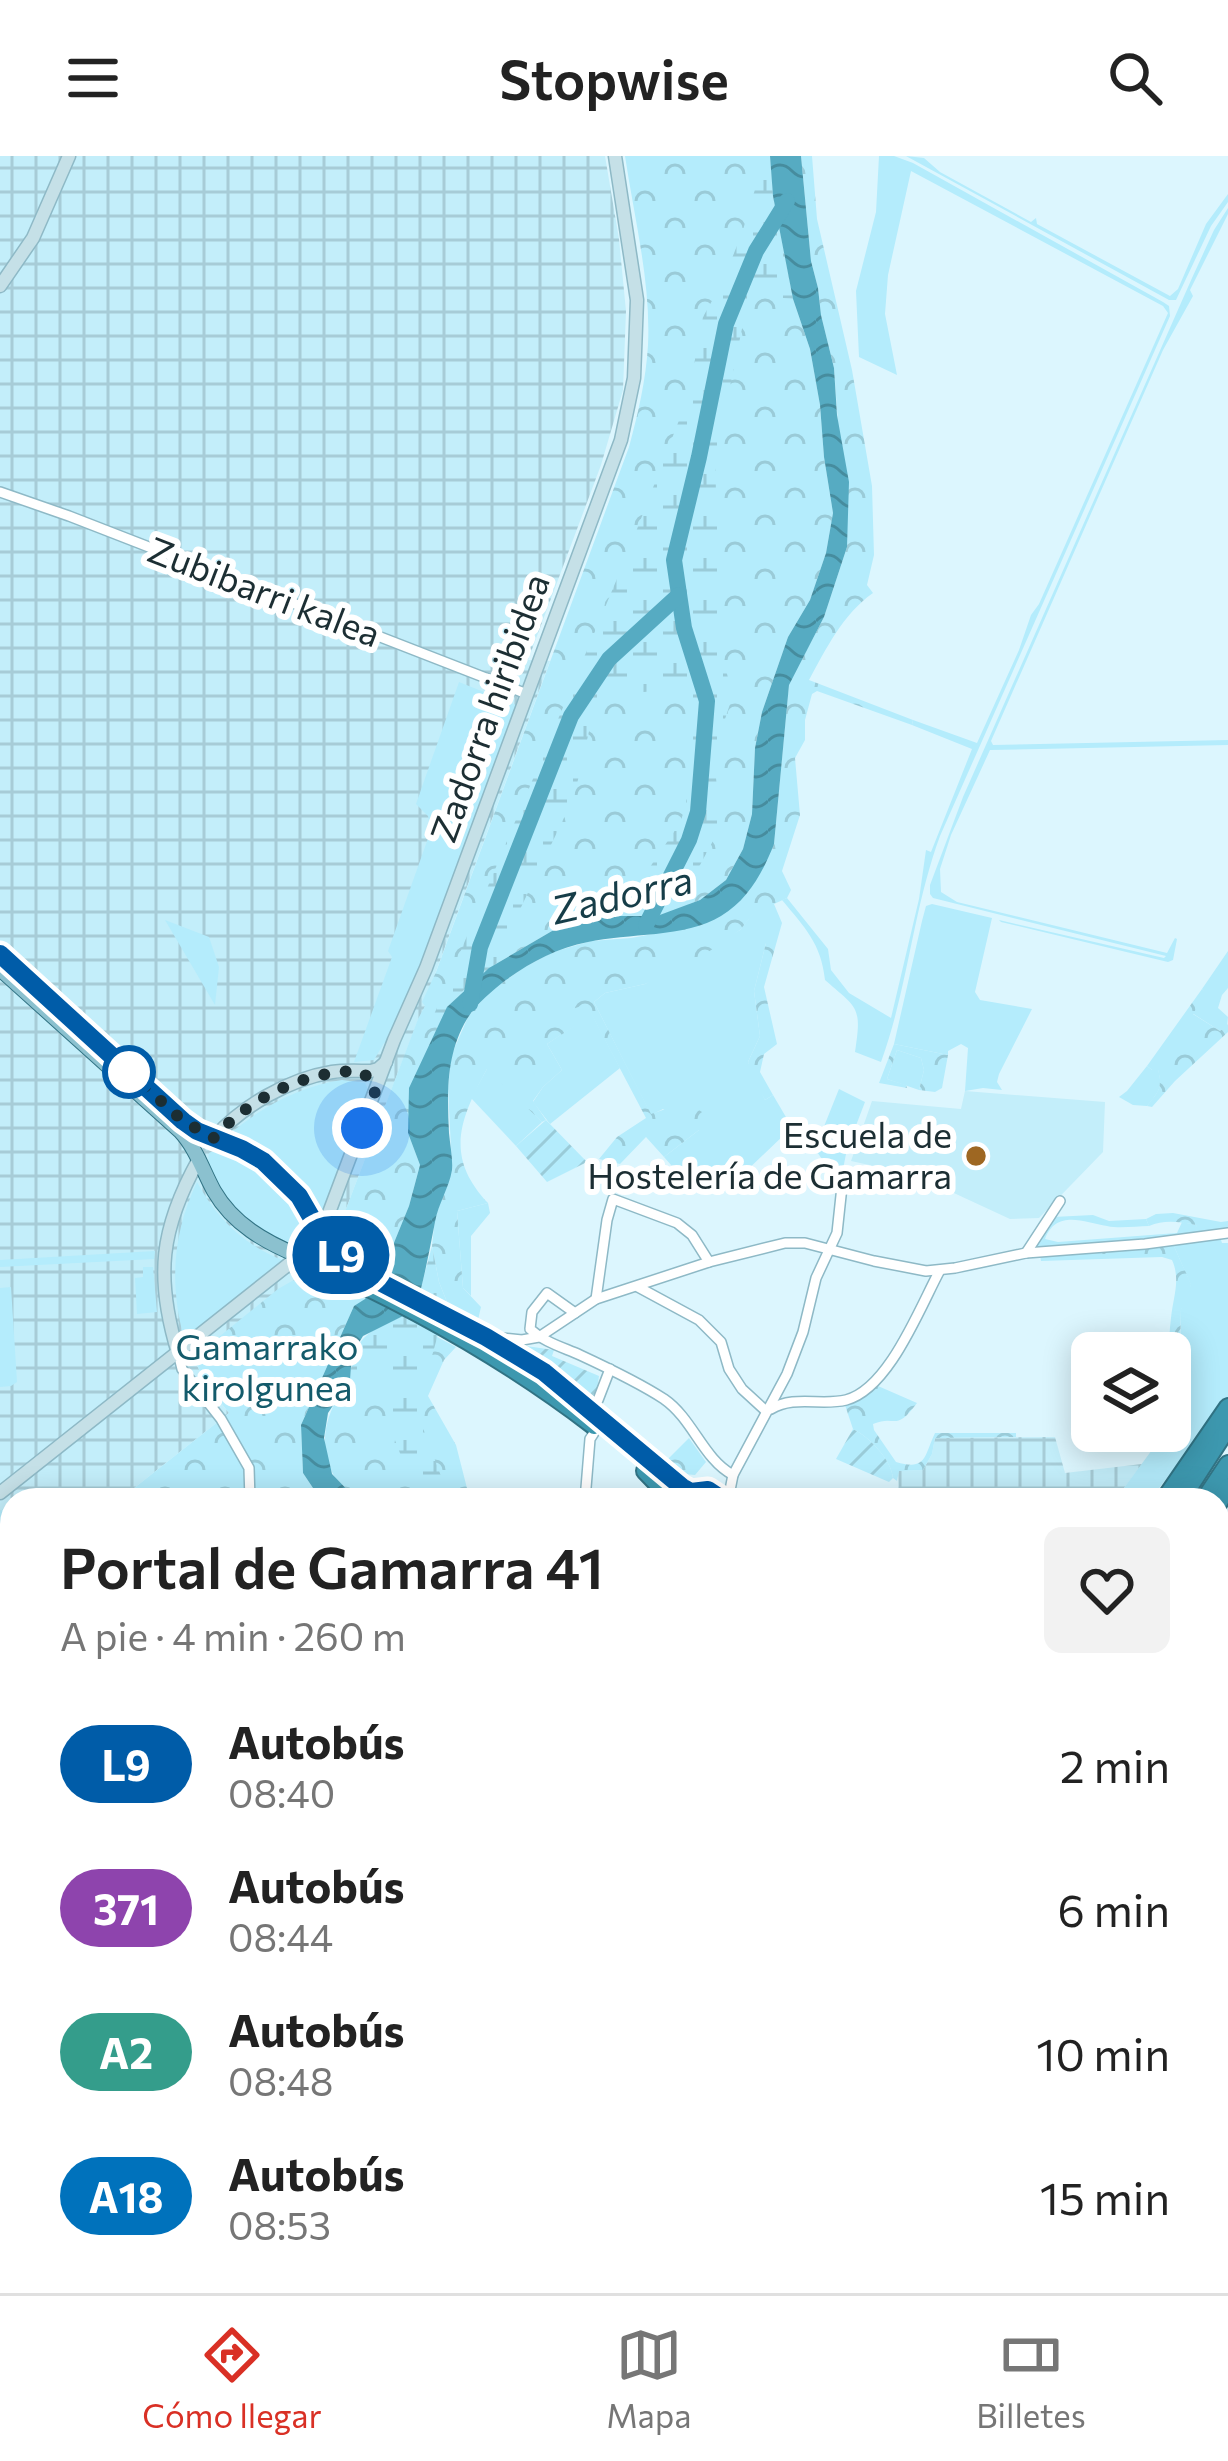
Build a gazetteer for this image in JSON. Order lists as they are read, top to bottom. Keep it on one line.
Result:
{"streets":{"main road":["Zadorra hiribidea"],"street":["Zubibarri kalea"]},"crossings":[["Zubibarri kalea","Zadorra hiribidea"]],"water":["Zadorra"],"parks":["Gamarrako kirolgunea"],"places":["Escuela de Hostelería de Gamarra"],"lines":["bus line L9"],"page":{"header":"Stopwise","on_map":"L9","heading":["Portal de Gamarra 41","A pie · 4 min · 260 m"],"list":[{"mark":"L9","name":"Autobús","note":"08:40","value":"2 min"},{"mark":"371","name":"Autobús","note":"08:44","value":"6 min"},{"mark":"A2","name":"Autobús","note":"08:48","value":"10 min"},{"mark":"A18","name":"Autobús","note":"08:53","value":"15 min"}],"tabs":["Cómo llegar","Mapa","Billetes"]}}
